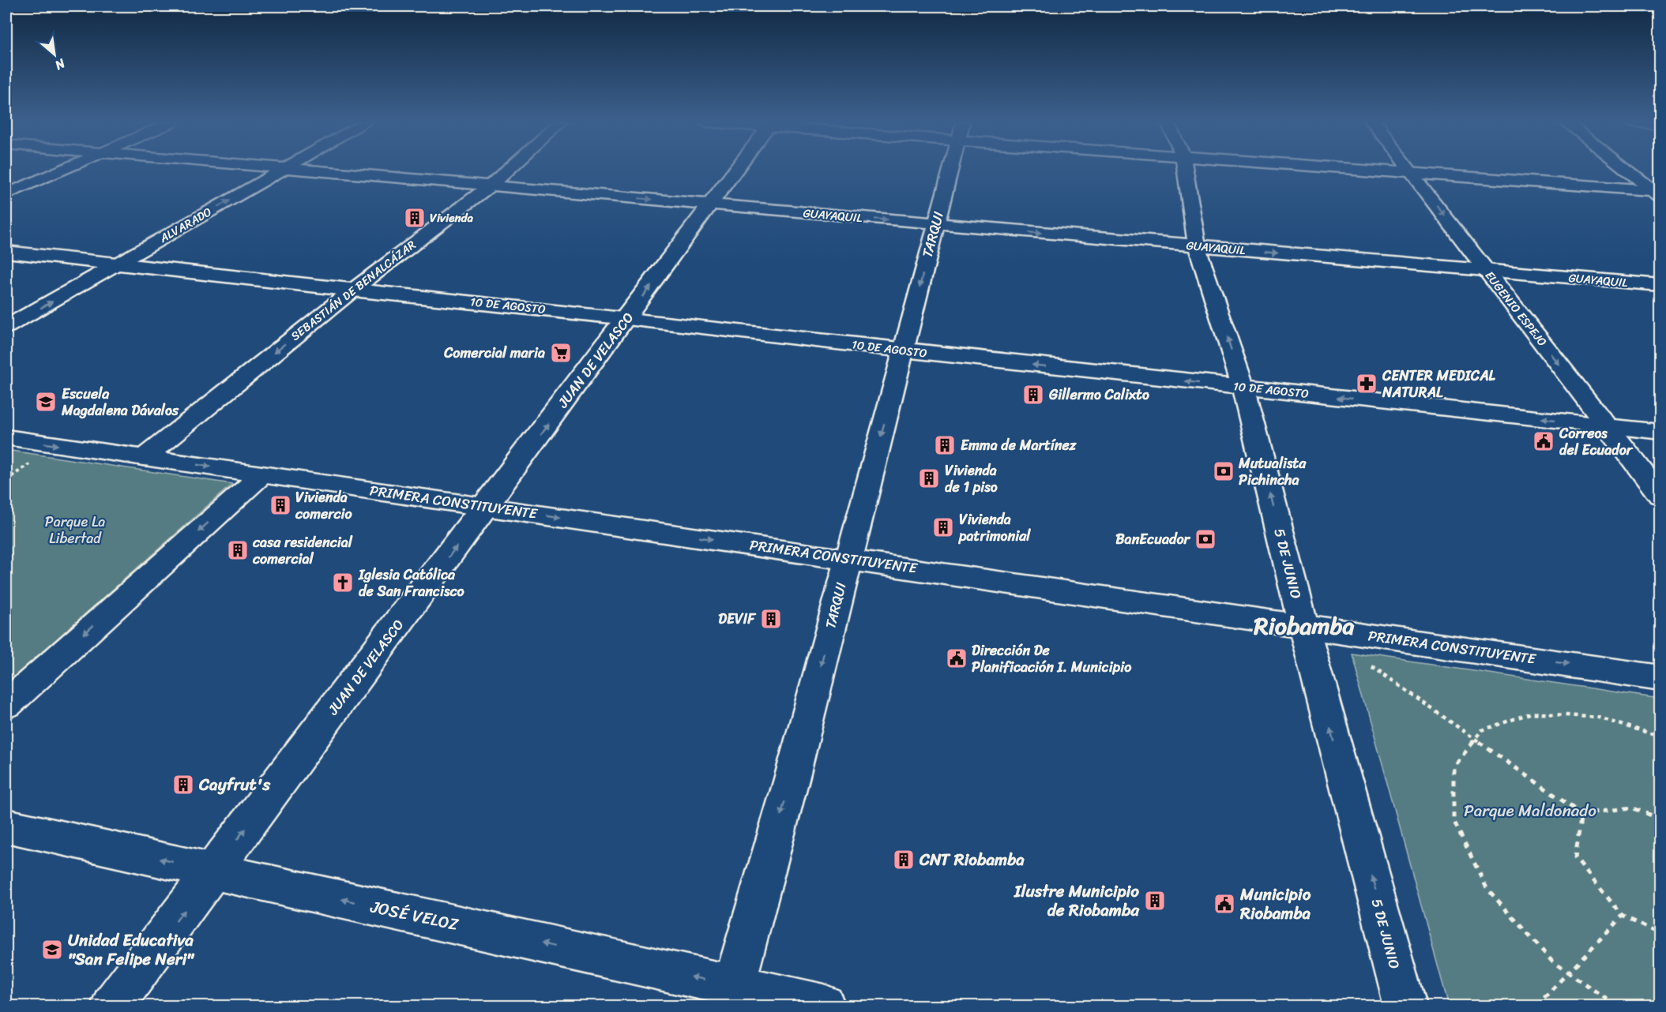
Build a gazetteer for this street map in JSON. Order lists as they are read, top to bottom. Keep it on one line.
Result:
{"streets":{"street":["GUAYAQUIL","ALVARADO","TARQUI","SEBASTIÁN DE BENALCÁZAR","10 DE AGOSTO","EUGENIO ESPEJO","JUAN DE VELASCO","PRIMERA CONSTITUYENTE","5 DE JUNIO","JOSÉ VELOZ"]},"crossings":[["GUAYAQUIL","TARQUI"],["GUAYAQUIL","SEBASTIÁN DE BENALCÁZAR"],["GUAYAQUIL","EUGENIO ESPEJO"],["GUAYAQUIL","JUAN DE VELASCO"],["GUAYAQUIL","5 DE JUNIO"],["ALVARADO","10 DE AGOSTO"],["TARQUI","10 DE AGOSTO"],["TARQUI","PRIMERA CONSTITUYENTE"],["TARQUI","JOSÉ VELOZ"],["SEBASTIÁN DE BENALCÁZAR","10 DE AGOSTO"],["SEBASTIÁN DE BENALCÁZAR","PRIMERA CONSTITUYENTE"],["10 DE AGOSTO","EUGENIO ESPEJO"],["10 DE AGOSTO","JUAN DE VELASCO"],["10 DE AGOSTO","5 DE JUNIO"],["JUAN DE VELASCO","PRIMERA CONSTITUYENTE"],["JUAN DE VELASCO","JOSÉ VELOZ"],["PRIMERA CONSTITUYENTE","5 DE JUNIO"]],"one_way":["GUAYAQUIL","ALVARADO","TARQUI","EUGENIO ESPEJO","JUAN DE VELASCO","PRIMERA CONSTITUYENTE","5 DE JUNIO","JOSÉ VELOZ"],"districts":["Riobamba"],"parks":["Parque La Libertad","Parque Maldonado"],"places":{"building":["Vivienda","Gillermo Calixto","Emma de Martínez","Vivienda de 1 piso","Vivienda comercio","Vivienda patrimonial","casa residencial comercial","DEVIF","Cayfrut's","CNT Riobamba","Ilustre Municipio de Riobamba"],"supermarket":["Comercial maria"],"pharmacy":["CENTER MEDICAL NATURAL"],"school or university":["Escuela Magdalena Dávalos","Unidad Educativa \"San Felipe Neri\""],"public building":["Correos del Ecuador","Dirección De Planificación I. Municipio","Municipio Riobamba"],"bank":["Mutualista Pichincha","BanEcuador"],"church":["Iglesia Católica de San Francisco"]},"north":"bottom right"}
